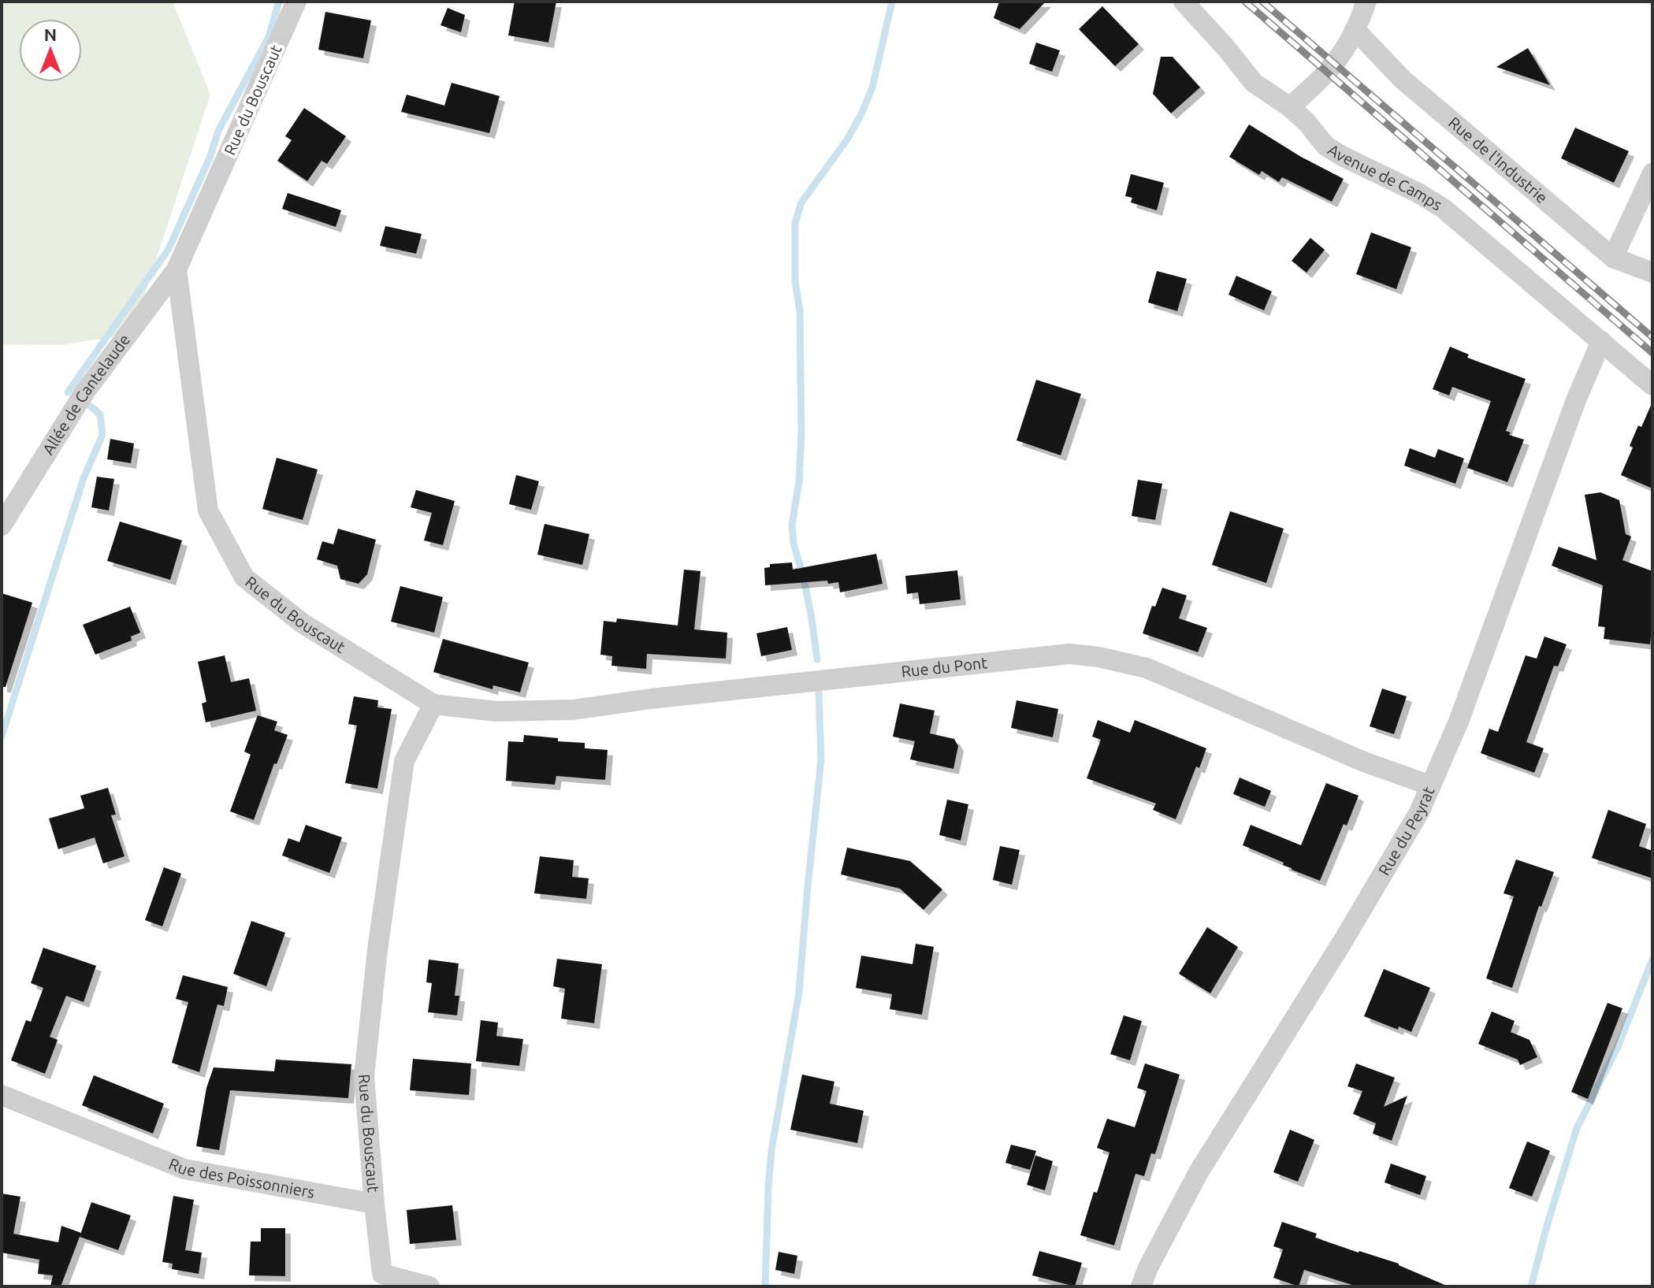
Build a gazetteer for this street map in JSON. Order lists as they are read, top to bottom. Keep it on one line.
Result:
{"streets":{"street":["Rue du Bouscaut","Rue de l'Industrie","Avenue de Camps","Allée de Cantelaude","Rue du Pont","Rue du Peyrat","Rue des Poissonniers"]},"crossings":[["Rue du Bouscaut","Allée de Cantelaude"],["Rue du Bouscaut","Rue du Pont"],["Rue du Bouscaut","Rue des Poissonniers"],["Avenue de Camps","Rue du Peyrat"],["Rue du Pont","Rue du Peyrat"]],"north":"top"}
